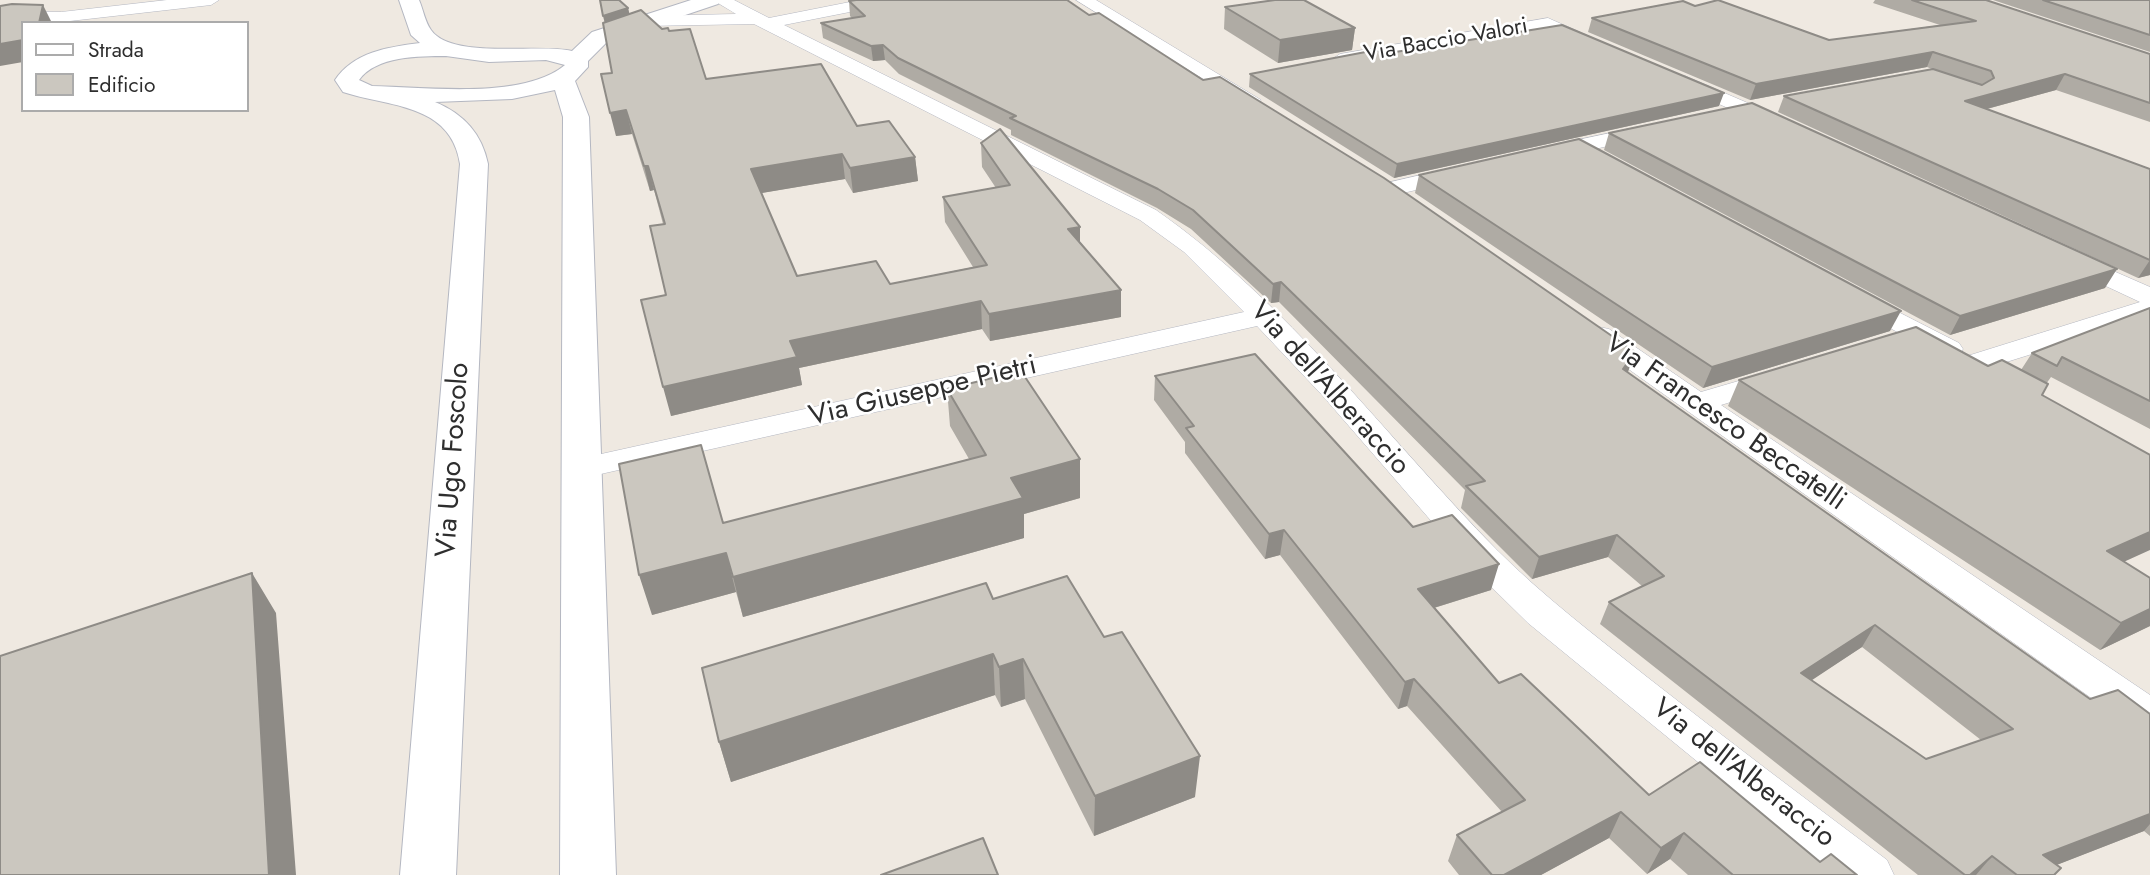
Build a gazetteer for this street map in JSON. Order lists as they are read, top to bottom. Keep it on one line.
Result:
{"streets":{"street":["Via Baccio Valori","Via dell'Alberaccio","Via Giuseppe Pietri","Via Francesco Beccatelli","Via Ugo Foscolo"]},"crossings":[["Via dell'Alberaccio","Via Giuseppe Pietri"]],"legend":["Strada","Edificio"]}
